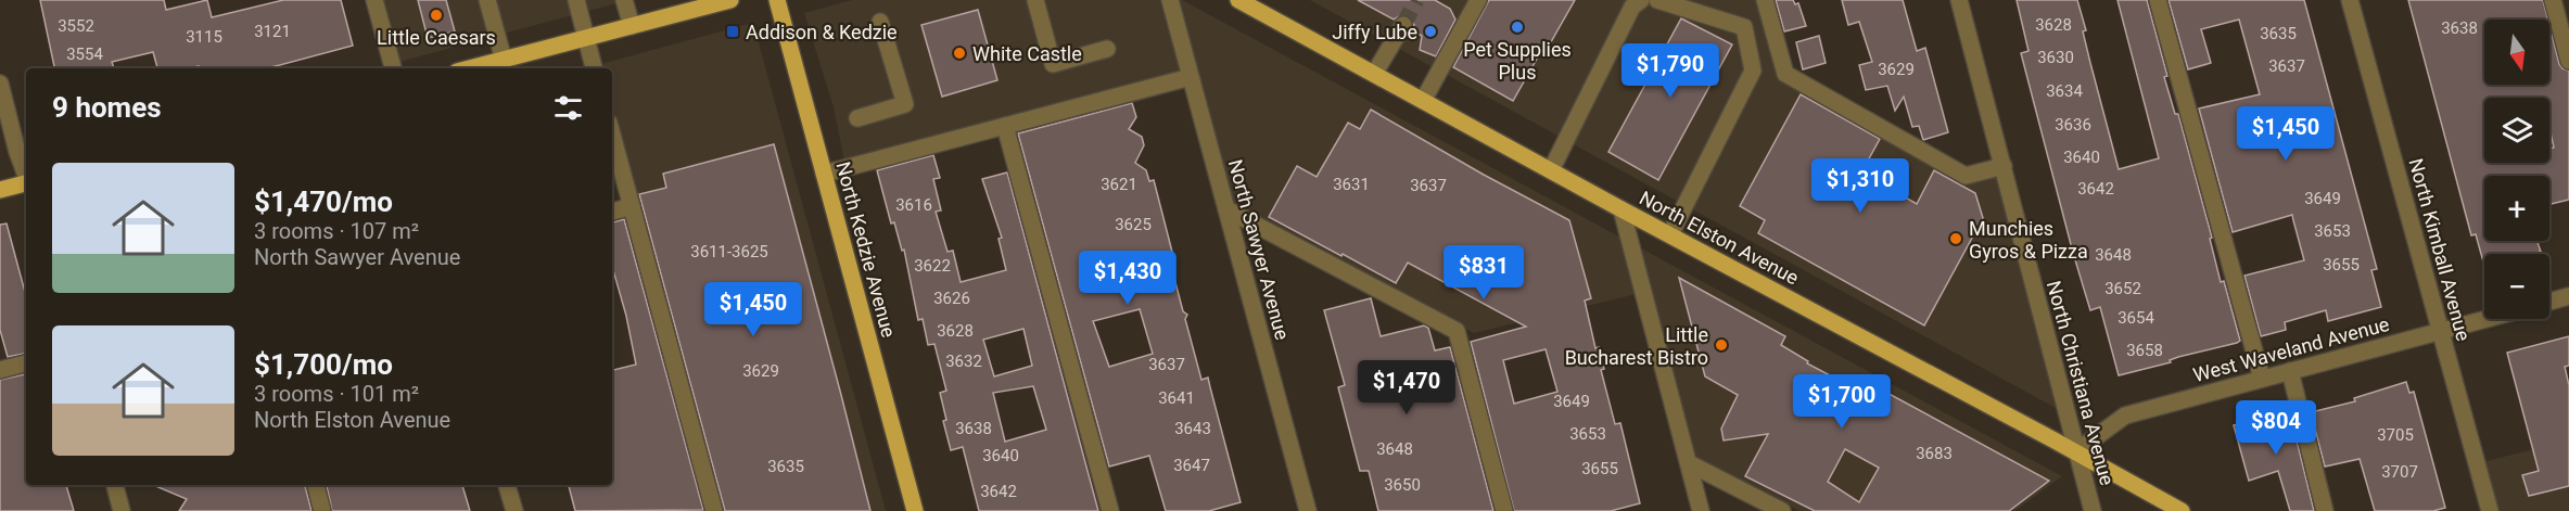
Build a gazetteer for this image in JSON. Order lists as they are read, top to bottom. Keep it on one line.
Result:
{"streets":{"main road":["North Elston Avenue","North Kedzie Avenue"],"street":["North Sawyer Avenue","North Kimball Avenue","West Waveland Avenue","North Christiana Avenue"]},"crossings":[["North Elston Avenue","West Waveland Avenue"],["North Elston Avenue","North Christiana Avenue"],["North Kimball Avenue","West Waveland Avenue"],["West Waveland Avenue","North Christiana Avenue"]],"places":{"other":["Little Caesars","Pet Supplies Plus","Jiffy Lube","White Castle","Munchies Gyros & Pizza","Little Bucharest Bistro"],"transit":["Addison & Kedzie"]},"house_numbers":["3628","3552","3638","3121","3635","3115","3554","3630","3637","3629","3634","3636","3640","3621","3631","3637","3642","3649","3616","3625","3653","3611-3625","3648","3655","3622","3652","3626","3654","3628","3658","3632","3637","3629","3641","3649","3638","3643","3653","3705","3648","3683","3640","3647","3635","3655","3707","3650","3642"],"north":"bottom","page":{"map_buttons":["+","−"],"price":["$1,790","$1,450","$1,310","$831","$1,430","$1,450","$1,470","$1,700","$804"],"heading":"9 homes","list":[{"name":"$1,470/mo","note":"3 rooms · 107 m² · North Sawyer Avenue"},{"name":"$1,700/mo","note":"3 rooms · 101 m² · North Elston Avenue"}]}}
